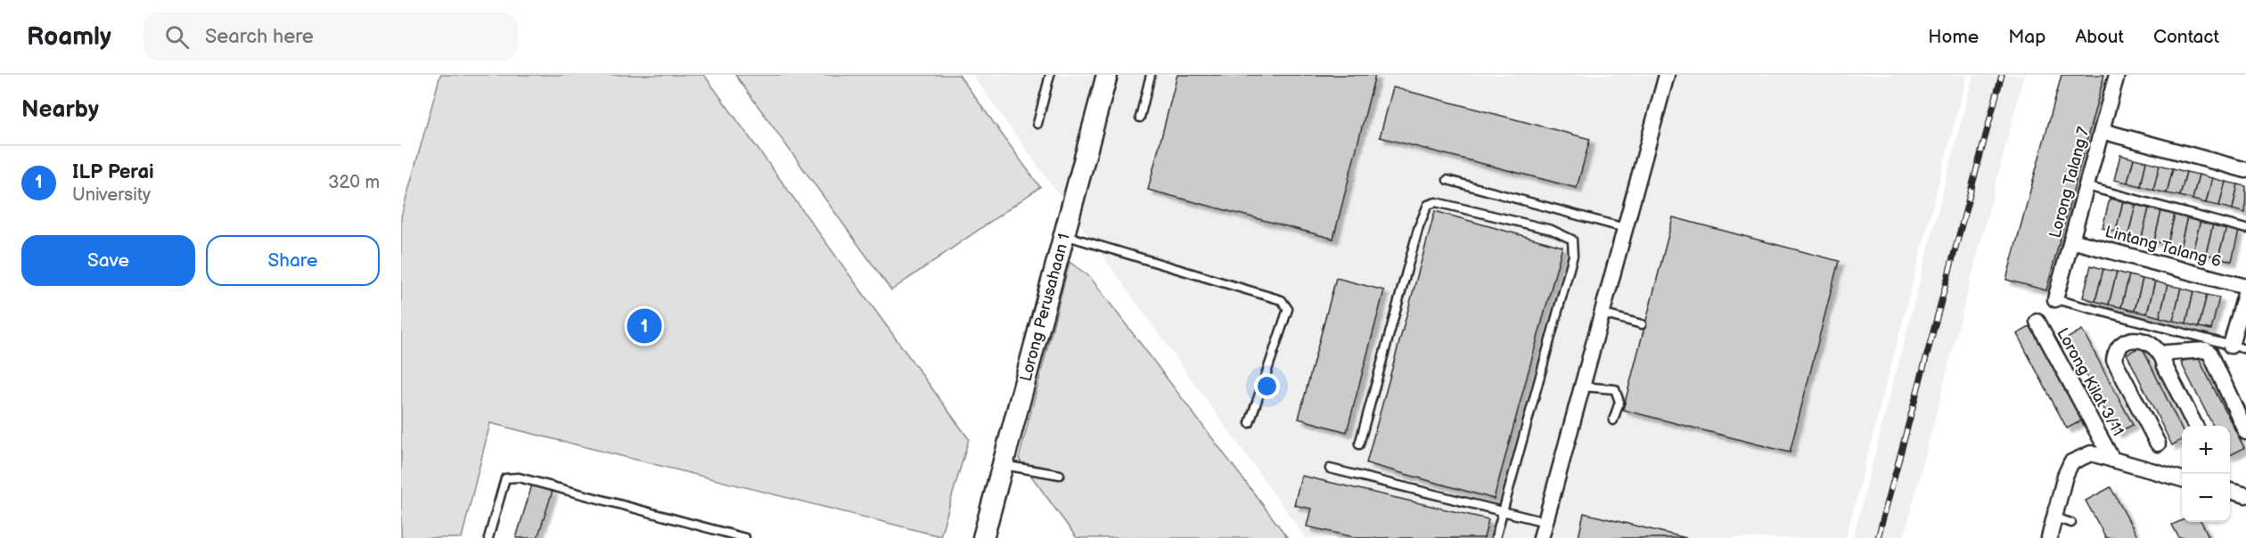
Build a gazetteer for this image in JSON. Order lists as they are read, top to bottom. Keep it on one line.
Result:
{"streets":{"street":["Lorong Talang 7","Lintang Talang 6","Lorong Perusahaan 1","Lorong Kilat 3/11"]},"crossings":[["Lorong Talang 7","Lintang Talang 6"]],"page":{"header":"Roamly","search":"Search here","nav":["Home","Map","About","Contact"],"heading":"Nearby","list":[{"mark":"1","name":"ILP Perai","note":"University","value":"320 m"}],"buttons":["Save","Share"],"pins":"1","map_buttons":["+","−"]}}
